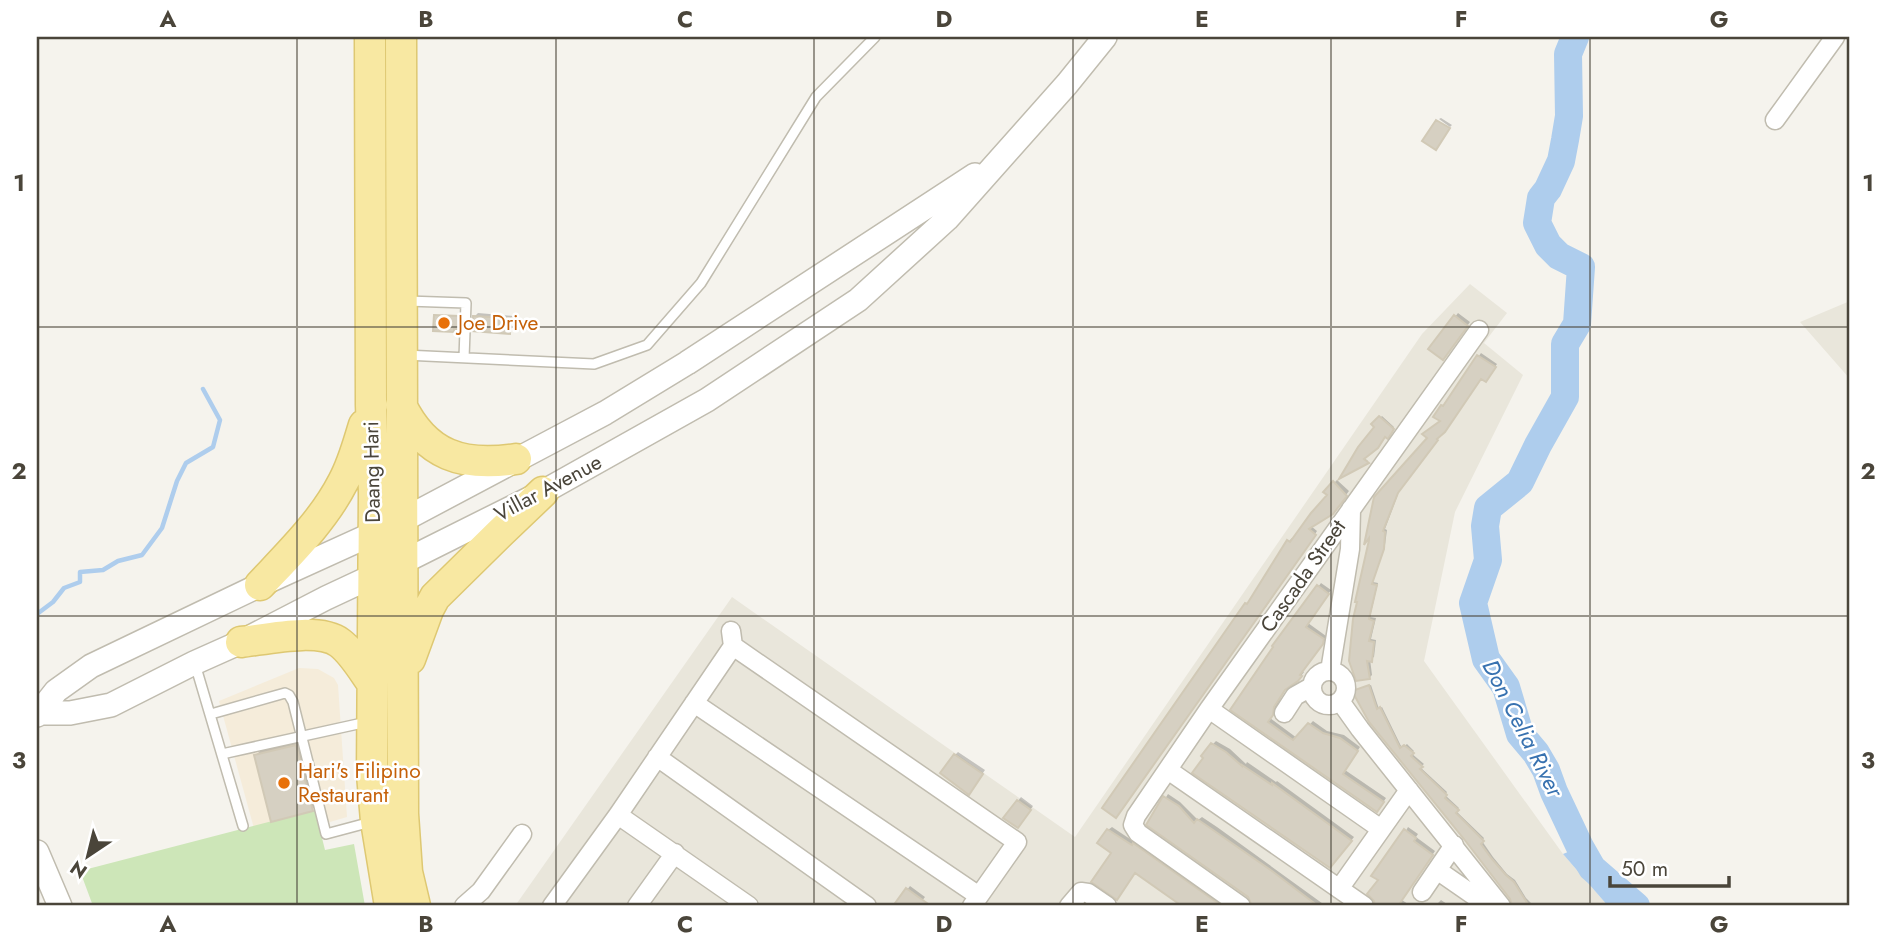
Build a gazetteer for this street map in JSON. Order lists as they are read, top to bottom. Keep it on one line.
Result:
{"streets":{"main road":["Daang Hari"],"street":["Villar Avenue","Cascada Street"]},"crossings":[["Daang Hari","Villar Avenue"]],"water":["Don Celia River"],"places":["Joe Drive","Hari's Filipino Restaurant"],"scale_bar":"50 m","north":"bottom left","grid":{"columns":["A","B","C","D","E","F","G"],"rows":["1","2","3"]}}
